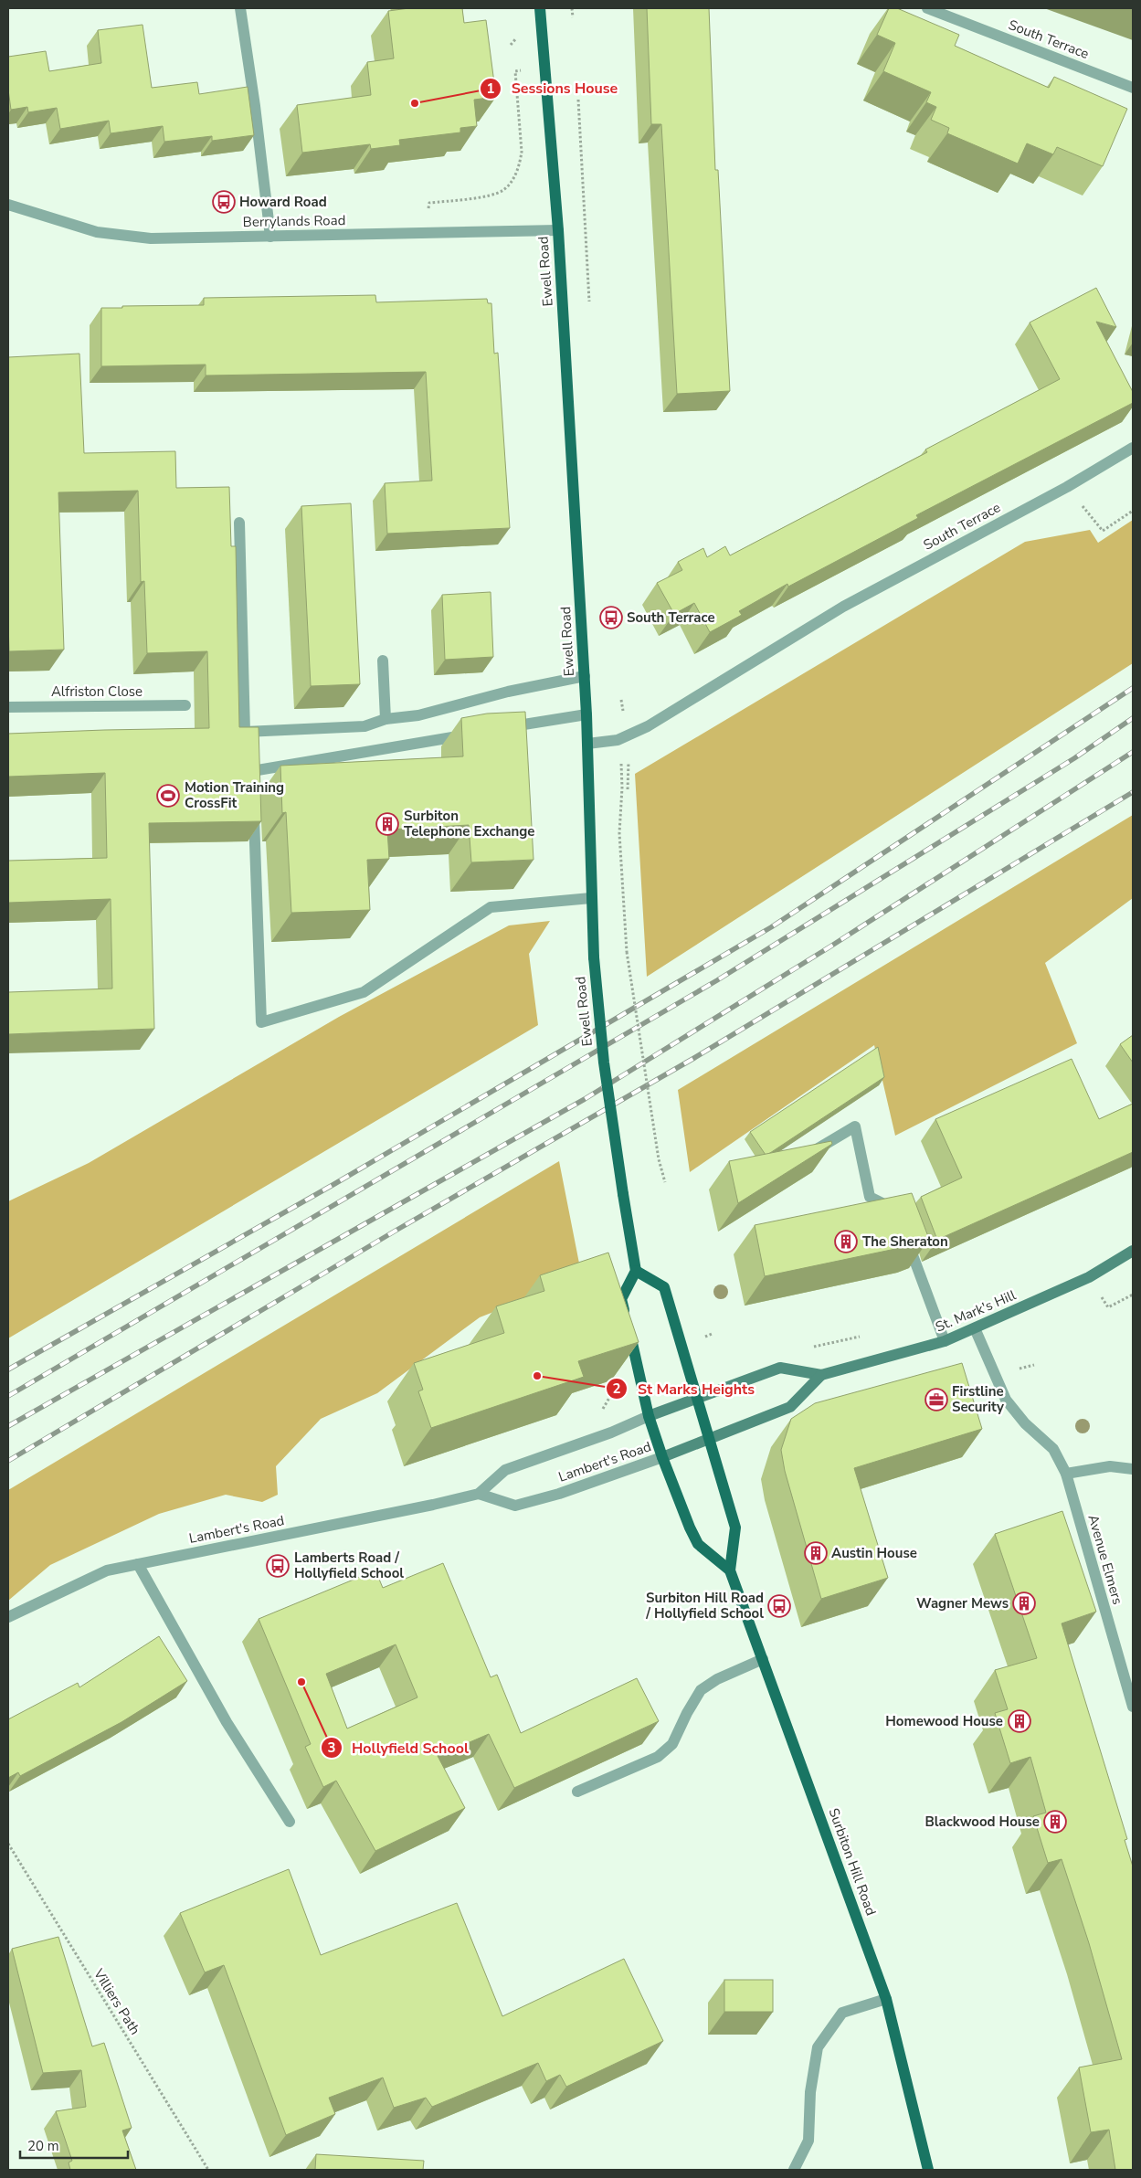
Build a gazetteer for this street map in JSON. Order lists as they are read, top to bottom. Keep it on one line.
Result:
{"streets":{"main road":["Ewell Road","St. Mark's Hill","Surbiton Hill Road"],"street":["South Terrace","Berrylands Road","Alfriston Close","Lambert's Road","Avenue Elmers"],"path":["Villiers Path"]},"crossings":[["South Terrace","Ewell Road"],["Berrylands Road","Ewell Road"],["St. Mark's Hill","Lambert's Road"],["St. Mark's Hill","Avenue Elmers"],["St. Mark's Hill","Surbiton Hill Road"],["Lambert's Road","Surbiton Hill Road"]],"places":{"other":["Sessions House","St Marks Heights","Hollyfield School"],"bus stop":["Howard Road","South Terrace","Lamberts Road / Hollyfield School","Surbiton Hill Road / Hollyfield School"],"sports":["Motion Training CrossFit"],"building":["Surbiton Telephone Exchange","The Sheraton","Austin House","Wagner Mews","Homewood House","Blackwood House"],"office":["Firstline Security"]},"scale_bar":"20 m"}
